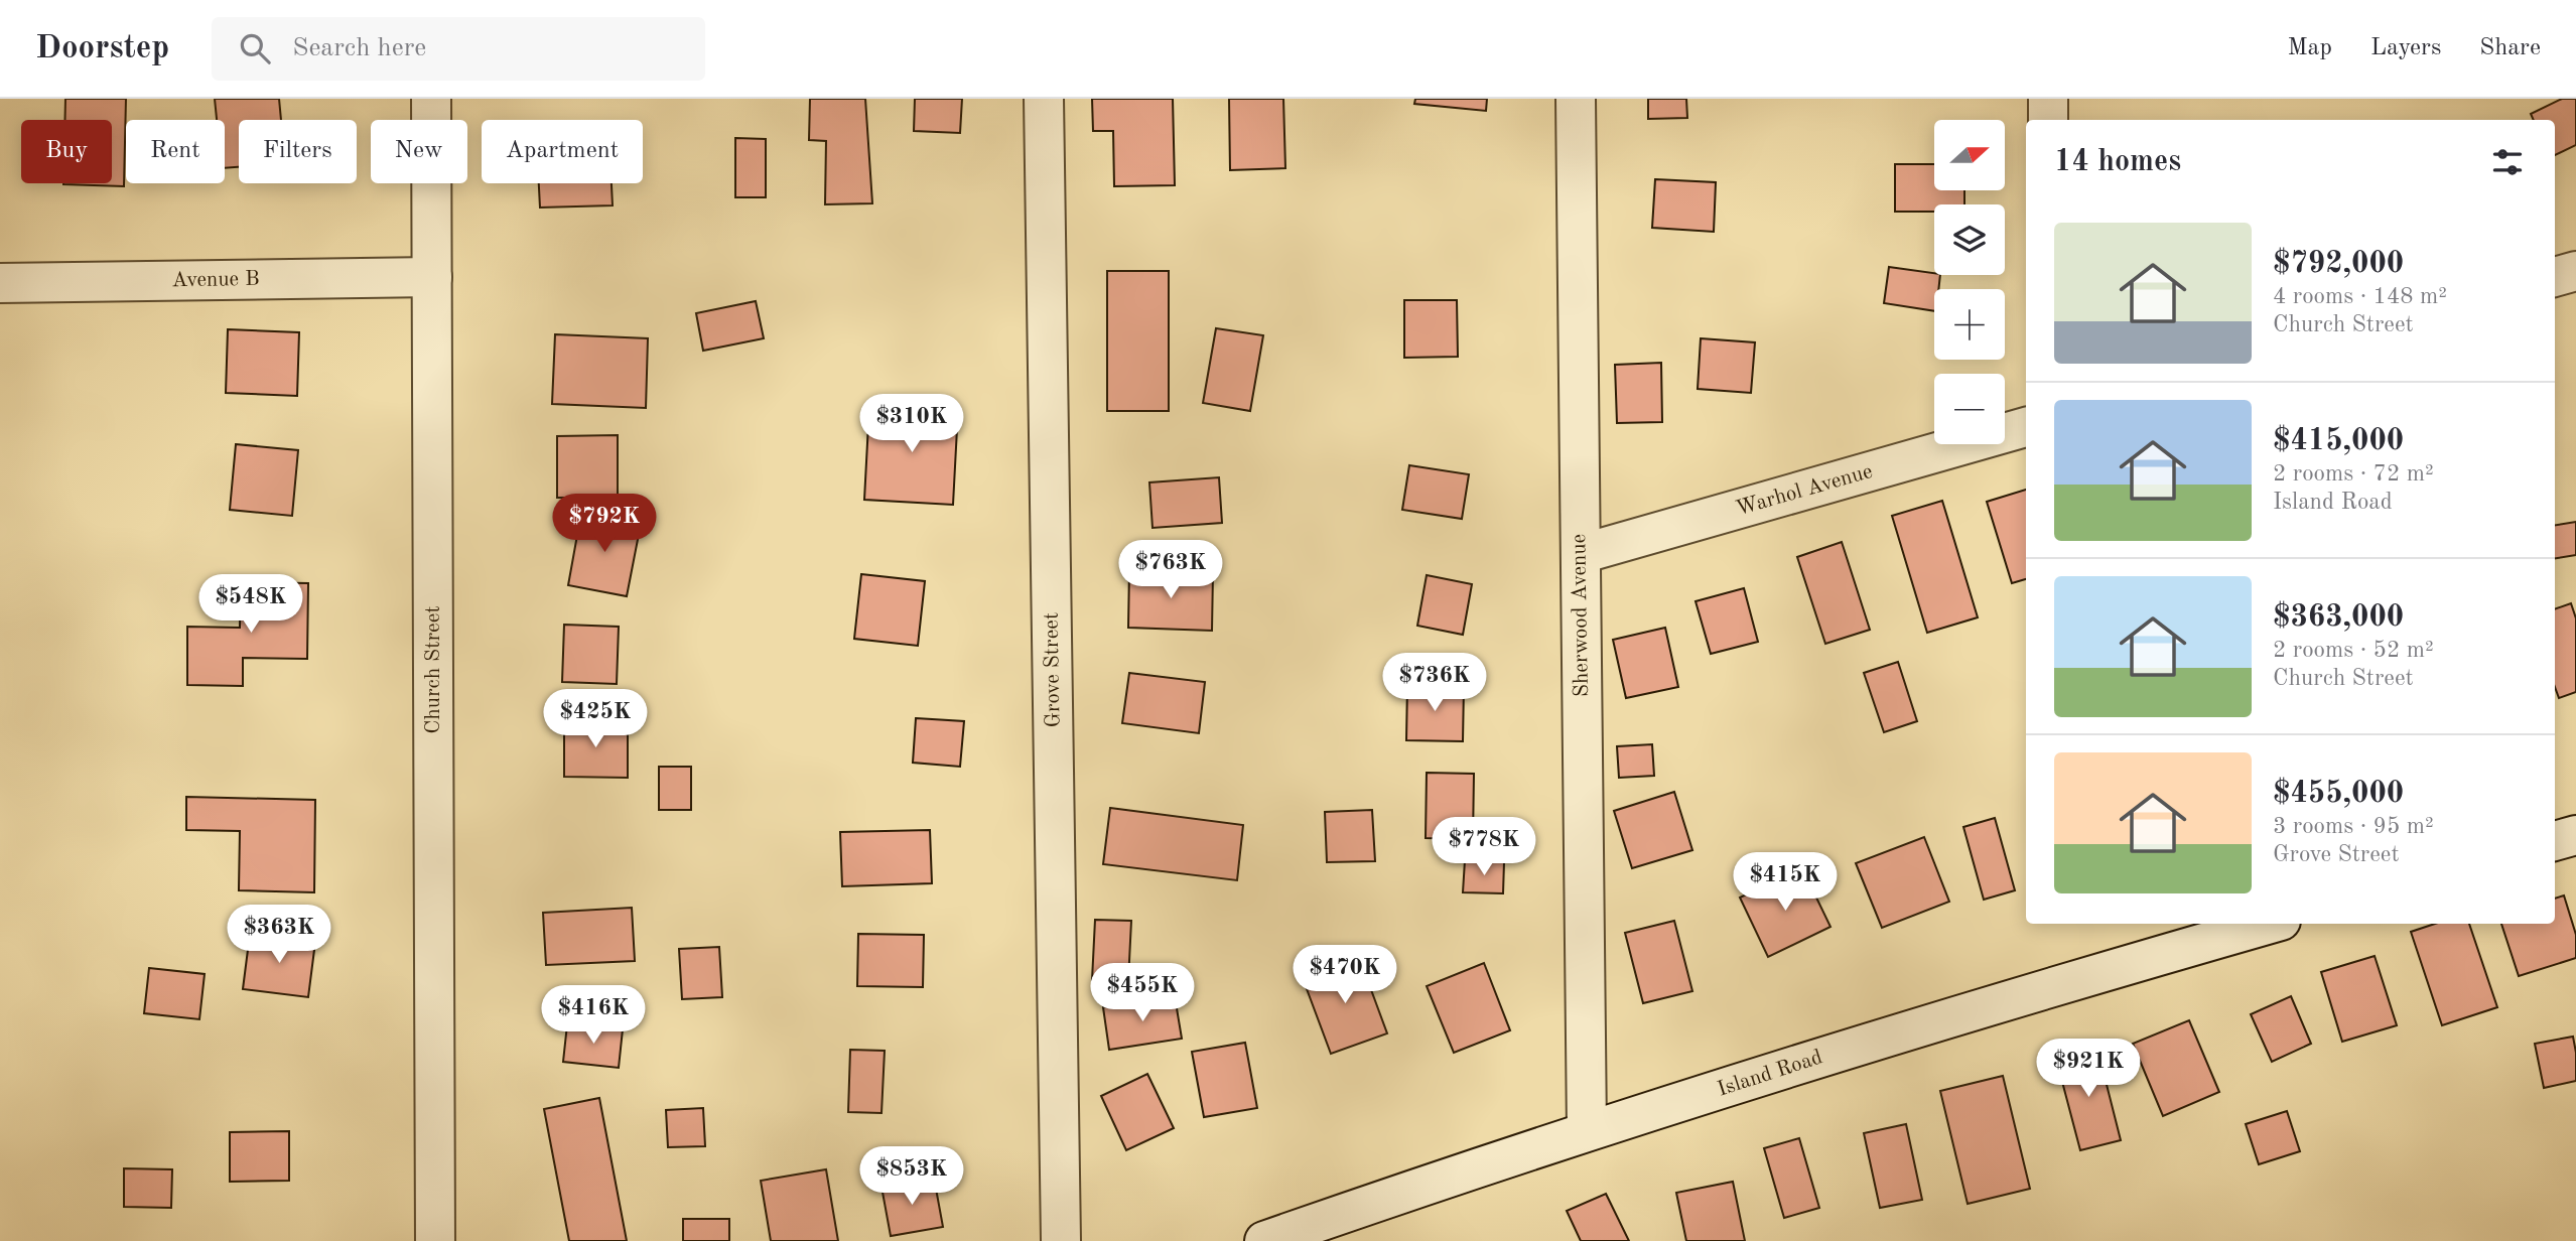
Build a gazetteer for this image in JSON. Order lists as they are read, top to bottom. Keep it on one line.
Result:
{"streets":{"street":["Avenue B","Warhol Avenue","Sherwood Avenue","Church Street","Grove Street","Island Road"]},"crossings":[["Avenue B","Church Street"],["Warhol Avenue","Sherwood Avenue"],["Sherwood Avenue","Island Road"]],"north":"right","page":{"header":"Doorstep","search":"Search here","nav":["Map","Layers","Share"],"map_buttons":["+","−"],"chip":["Buy","Rent","Filters","New","Apartment"],"heading":"14 homes","list":[{"name":"$792,000","note":"4 rooms · 148 m² · Church Street"},{"name":"$415,000","note":"2 rooms · 72 m² · Island Road"},{"name":"$363,000","note":"2 rooms · 52 m² · Church Street"},{"name":"$455,000","note":"3 rooms · 95 m² · Grove Street"}],"price":["$310K","$792K","$763K","$548K","$736K","$425K","$778K","$415K","$363K","$470K","$455K","$416K","$921K","$853K"]}}
